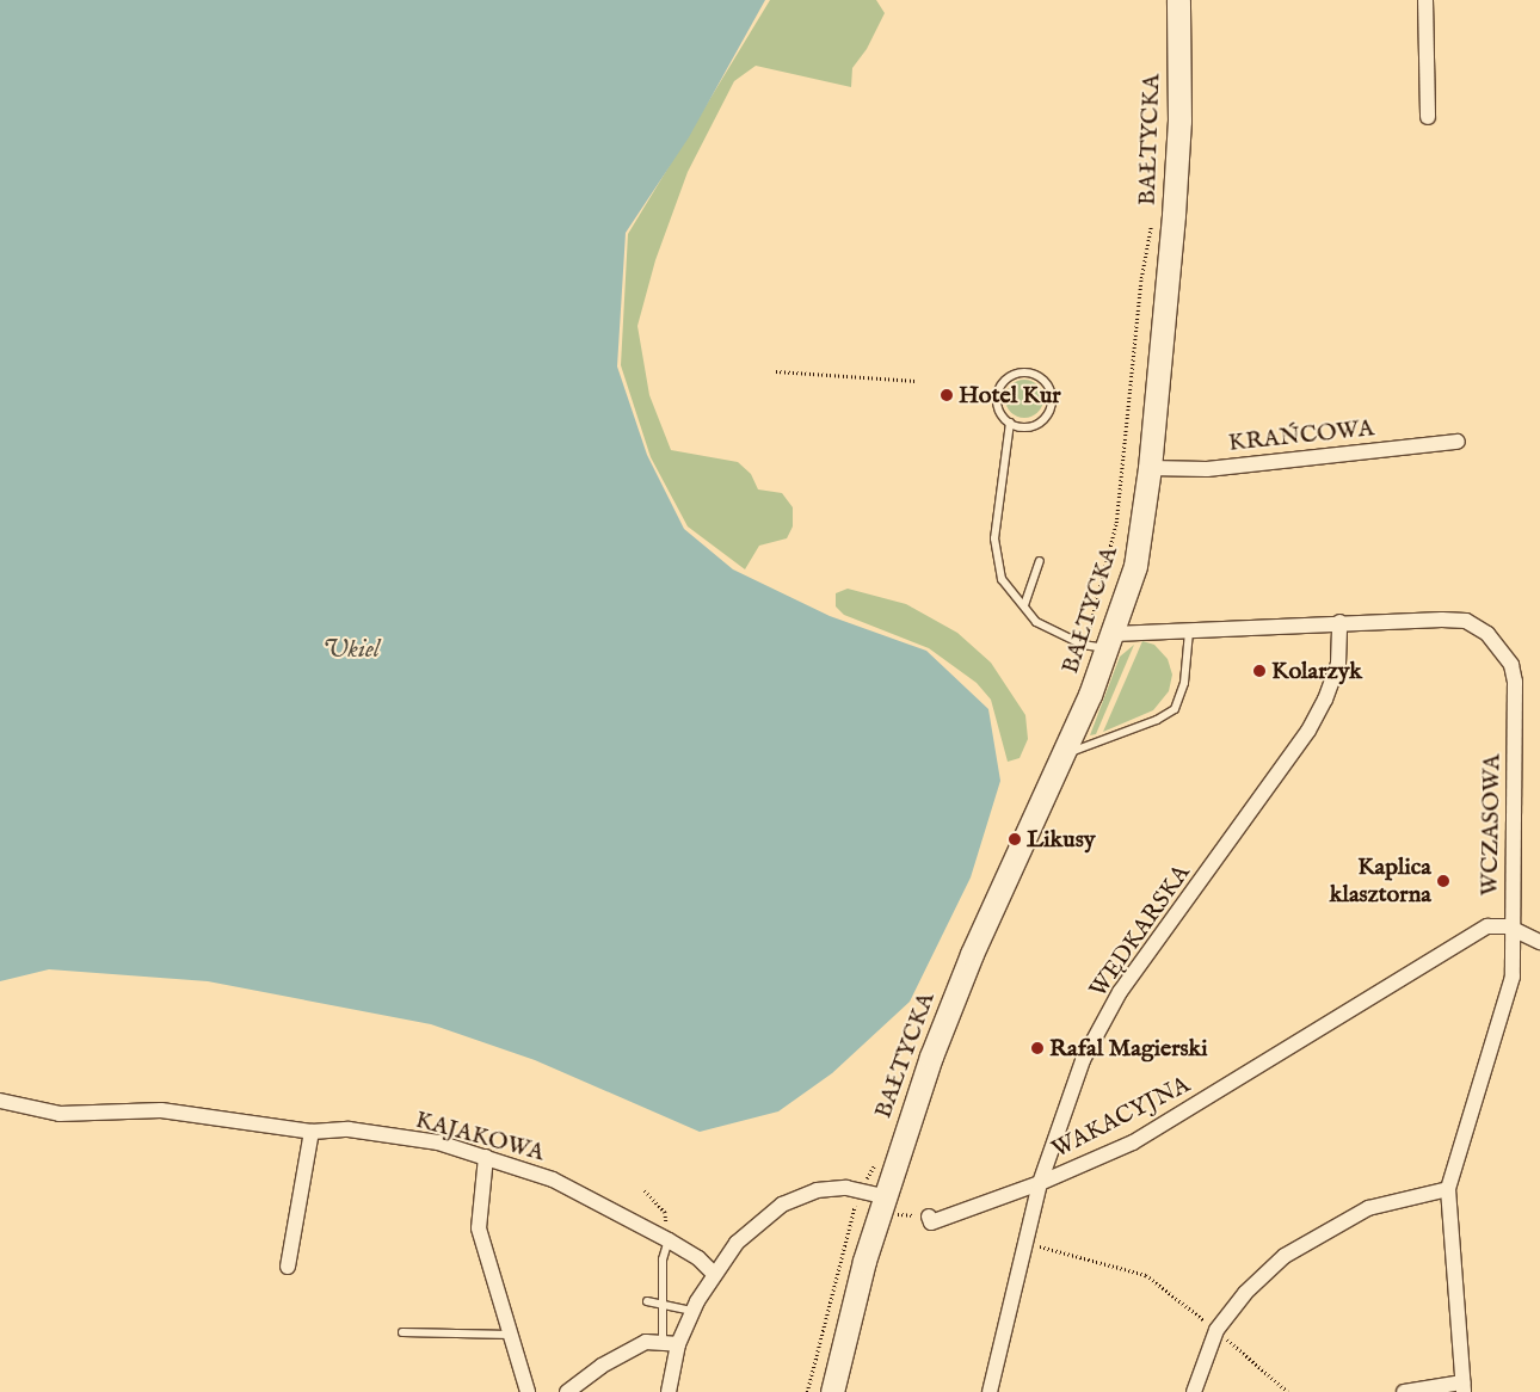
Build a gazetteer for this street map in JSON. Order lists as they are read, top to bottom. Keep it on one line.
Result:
{"streets":{"main road":["BAŁTYCKA"],"street":["KRAŃCOWA","WCZASOWA","WĘDKARSKA","WAKACYJNA","KAJAKOWA"]},"crossings":[["BAŁTYCKA","KRAŃCOWA"],["BAŁTYCKA","WCZASOWA"],["WCZASOWA","WĘDKARSKA"],["WCZASOWA","WAKACYJNA"],["WĘDKARSKA","WAKACYJNA"]],"water":["Ukiel"],"places":["Hotel Kur","Kolarzyk","Likusy","Kaplica klasztorna","Rafal Magierski"]}
